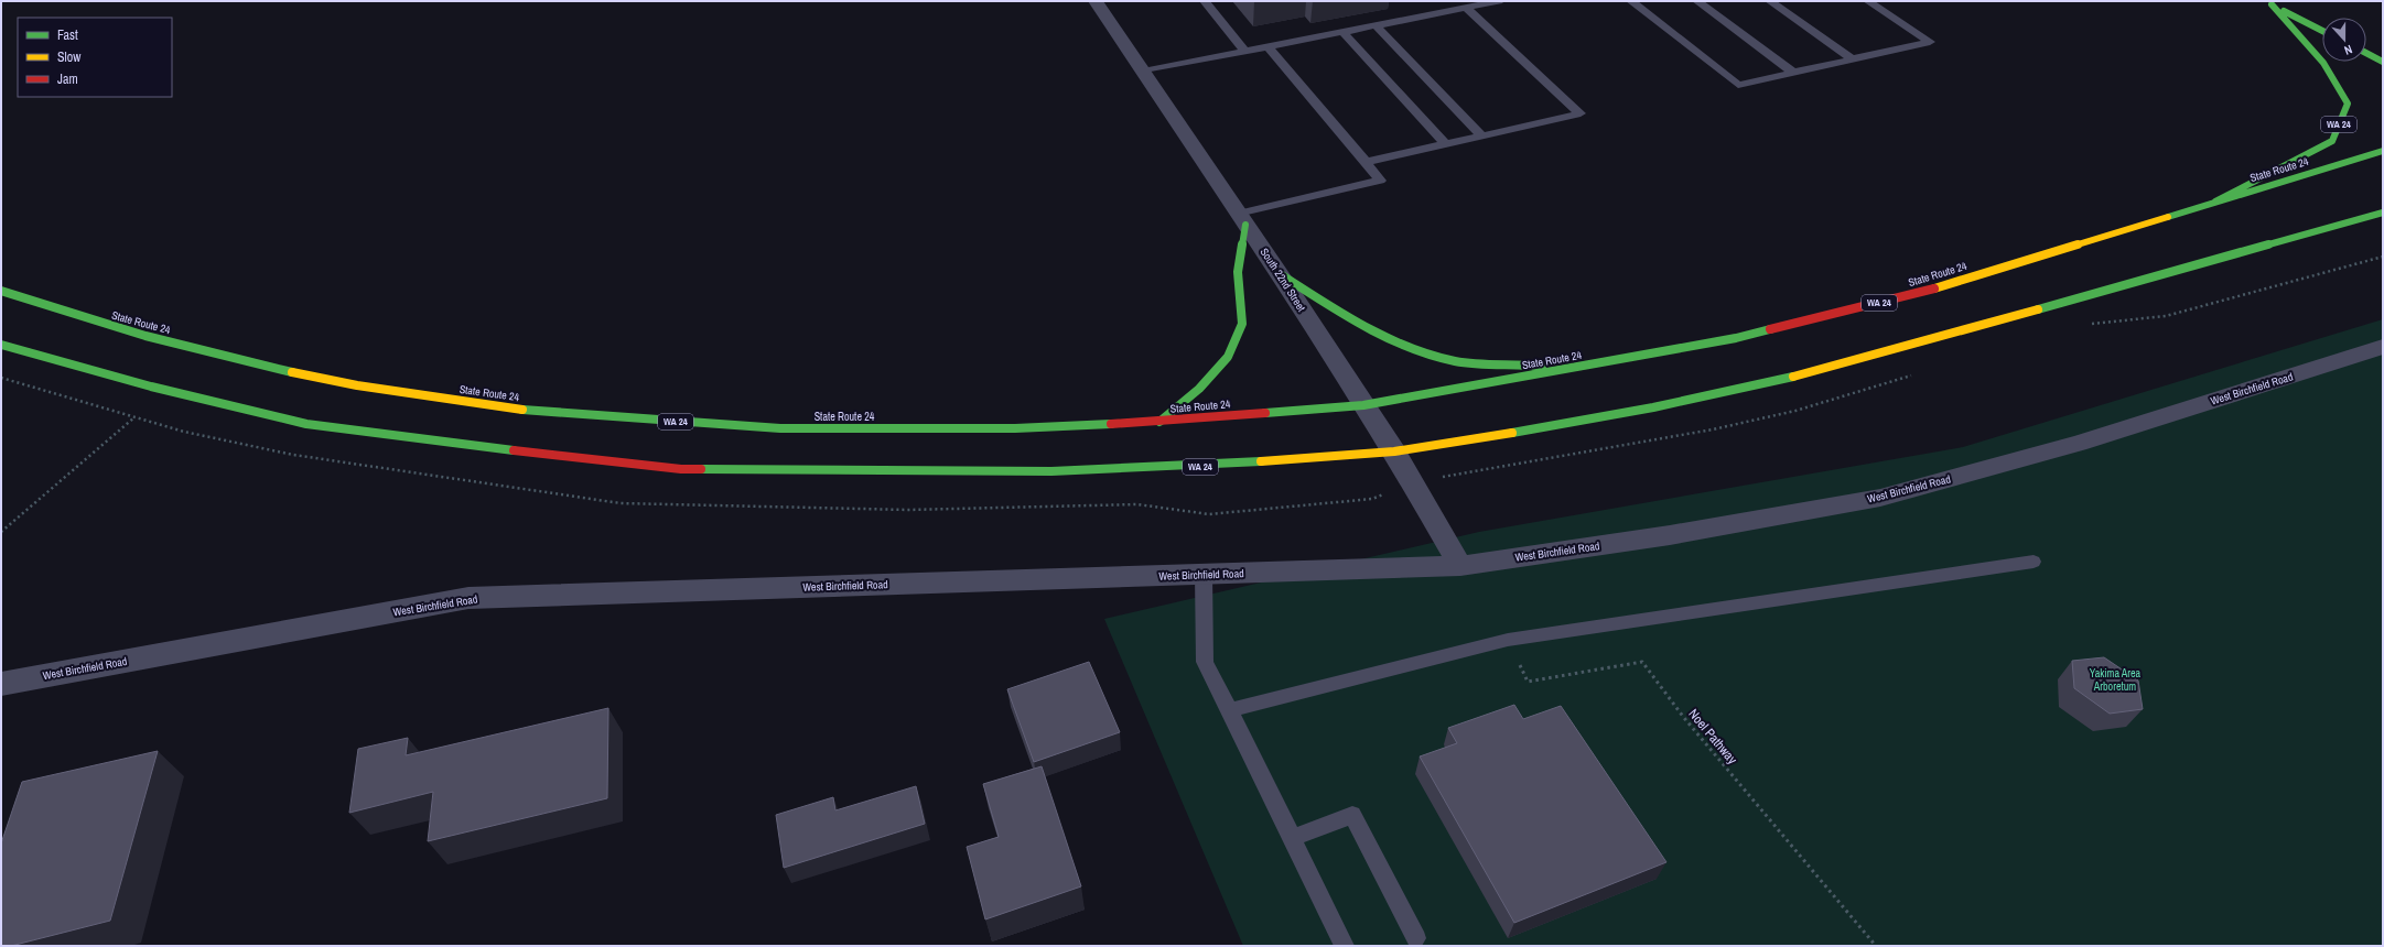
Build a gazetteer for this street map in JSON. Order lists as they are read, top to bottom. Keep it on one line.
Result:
{"streets":{"main road":["WA 24","State Route 24"],"street":["South 22nd Street","West Birchfield Road"],"path":["Noel Pathway"]},"crossings":[["WA 24","State Route 24"],["WA 24","South 22nd Street"],["State Route 24","South 22nd Street"],["South 22nd Street","West Birchfield Road"]],"parks":["Yakima Area Arboretum"],"legend":["Fast","Slow","Jam"],"north":"bottom"}
